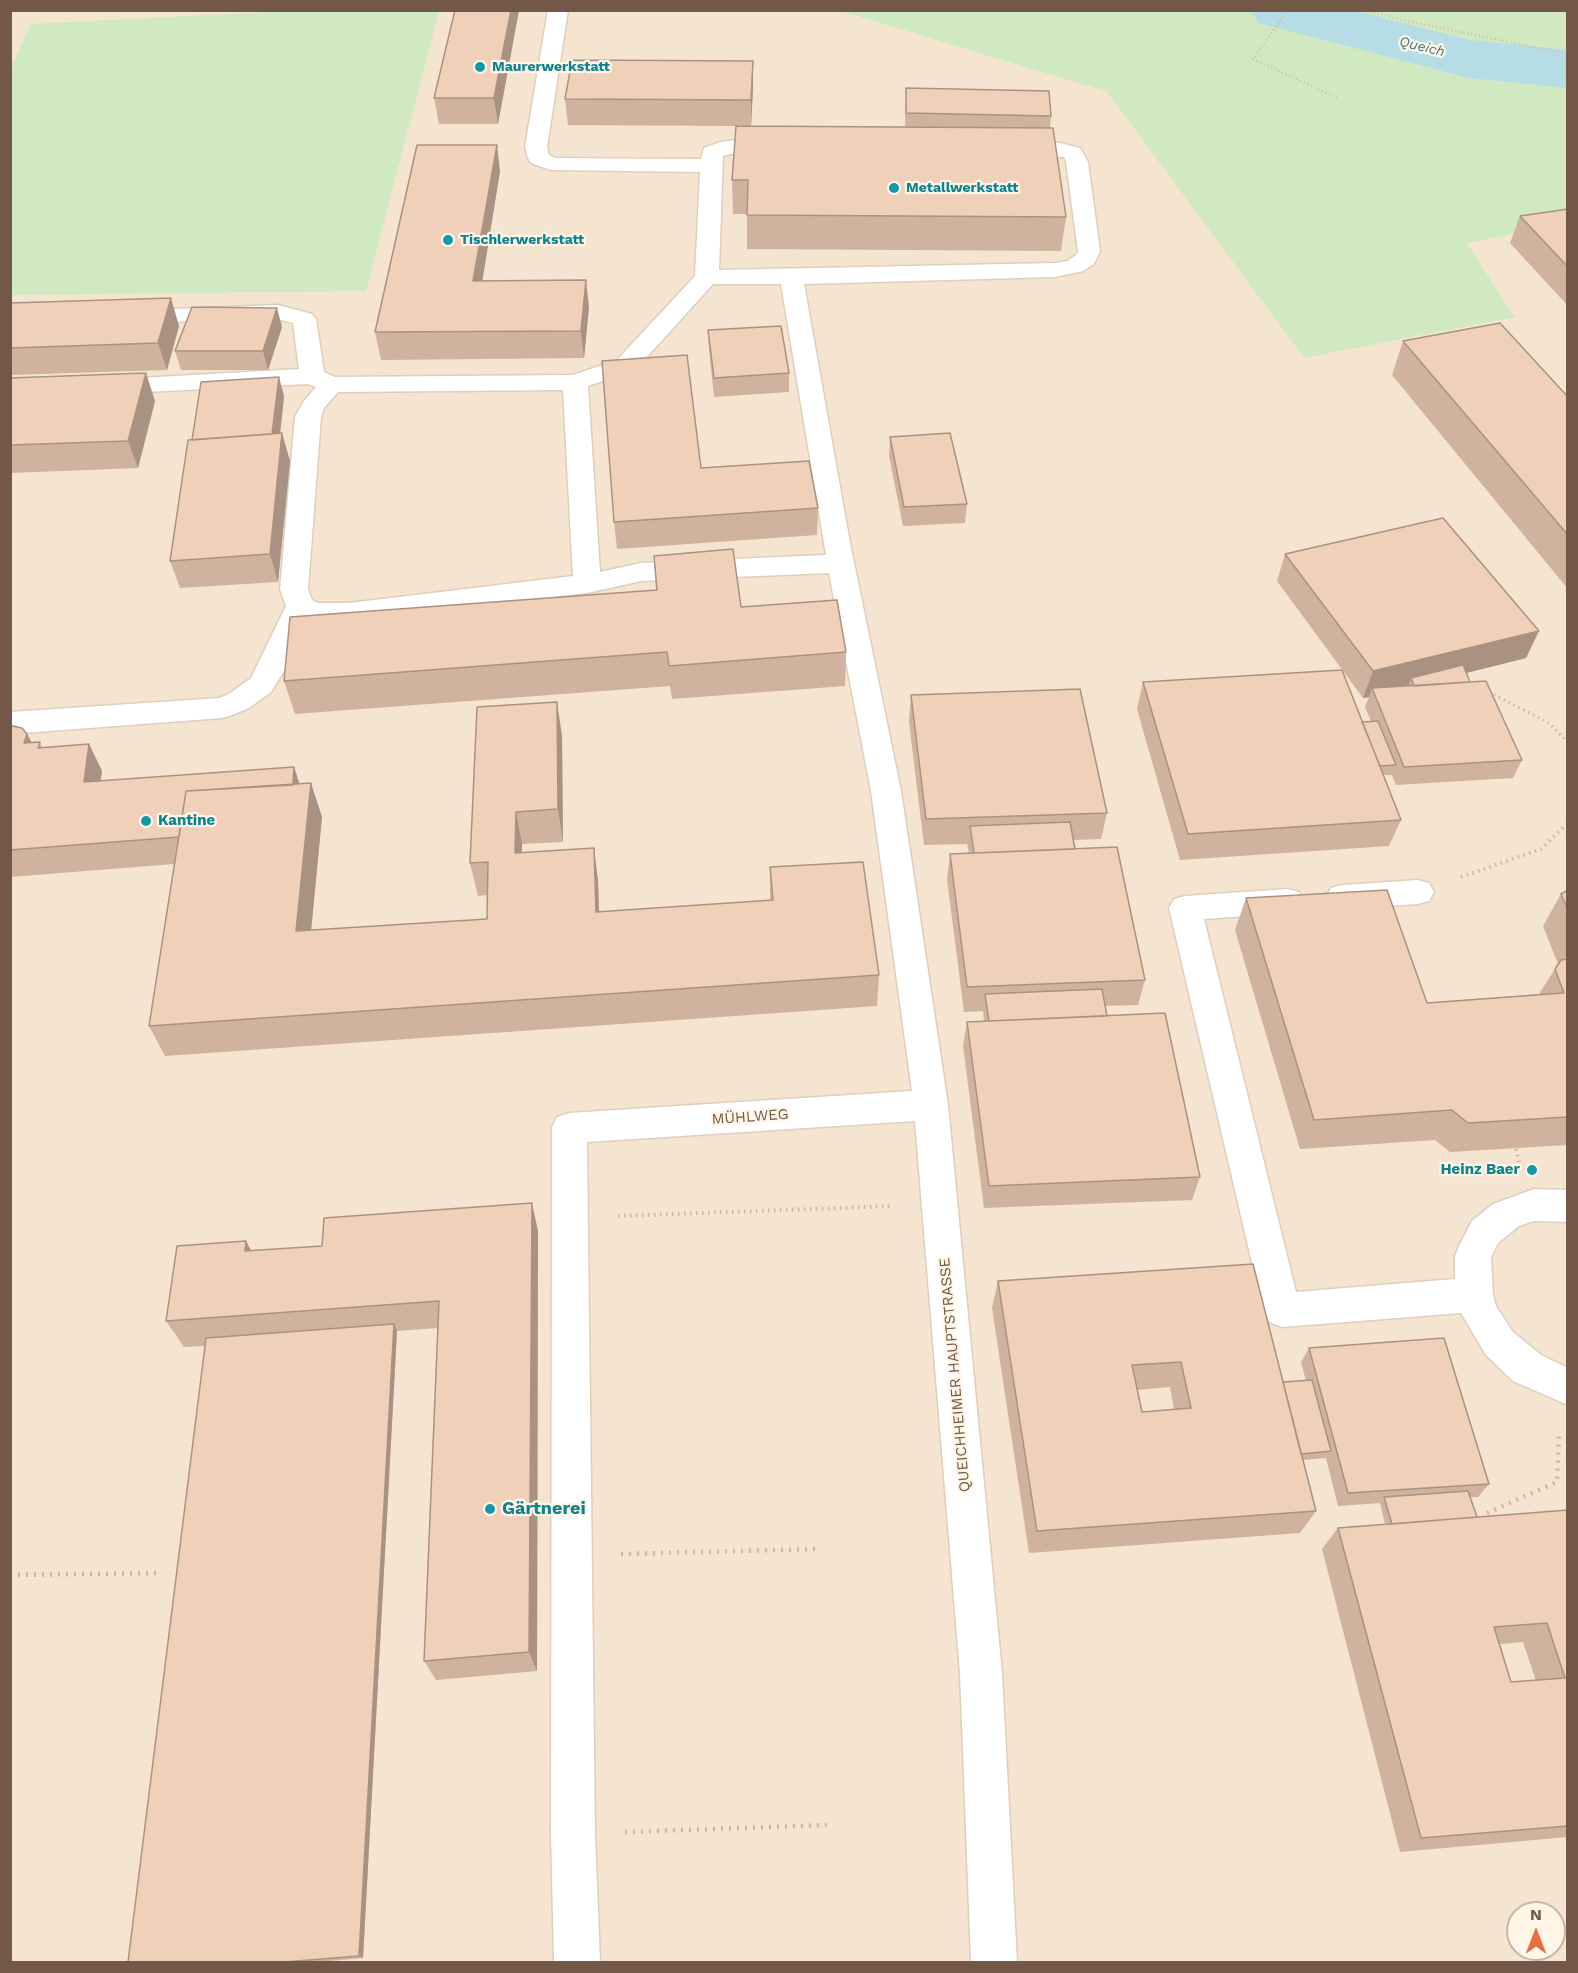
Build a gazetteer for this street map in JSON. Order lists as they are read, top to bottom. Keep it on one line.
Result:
{"streets":{"lane":["MÜHLWEG","QUEICHHEIMER HAUPTSTRASSE"]},"crossings":[["MÜHLWEG","QUEICHHEIMER HAUPTSTRASSE"]],"water":["Queich"],"places":["Maurerwerkstatt","Metallwerkstatt","Tischlerwerkstatt","Kantine","Heinz Baer","Gärtnerei"],"north":"top"}
